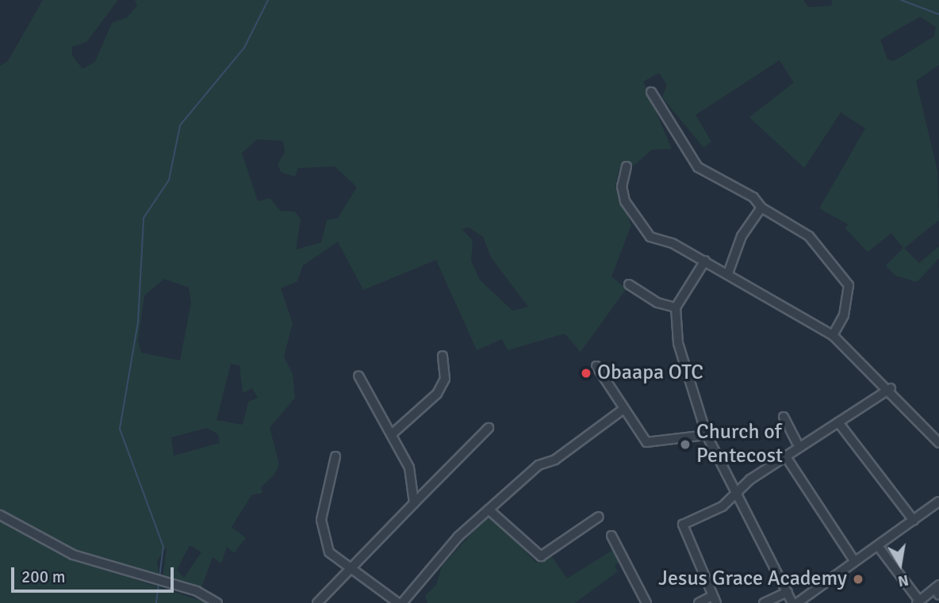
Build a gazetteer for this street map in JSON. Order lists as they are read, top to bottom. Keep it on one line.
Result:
{"places":["Obaapa OTC","Church of Pentecost","Jesus Grace Academy"],"scale_bar":"200 m","north":"bottom"}
